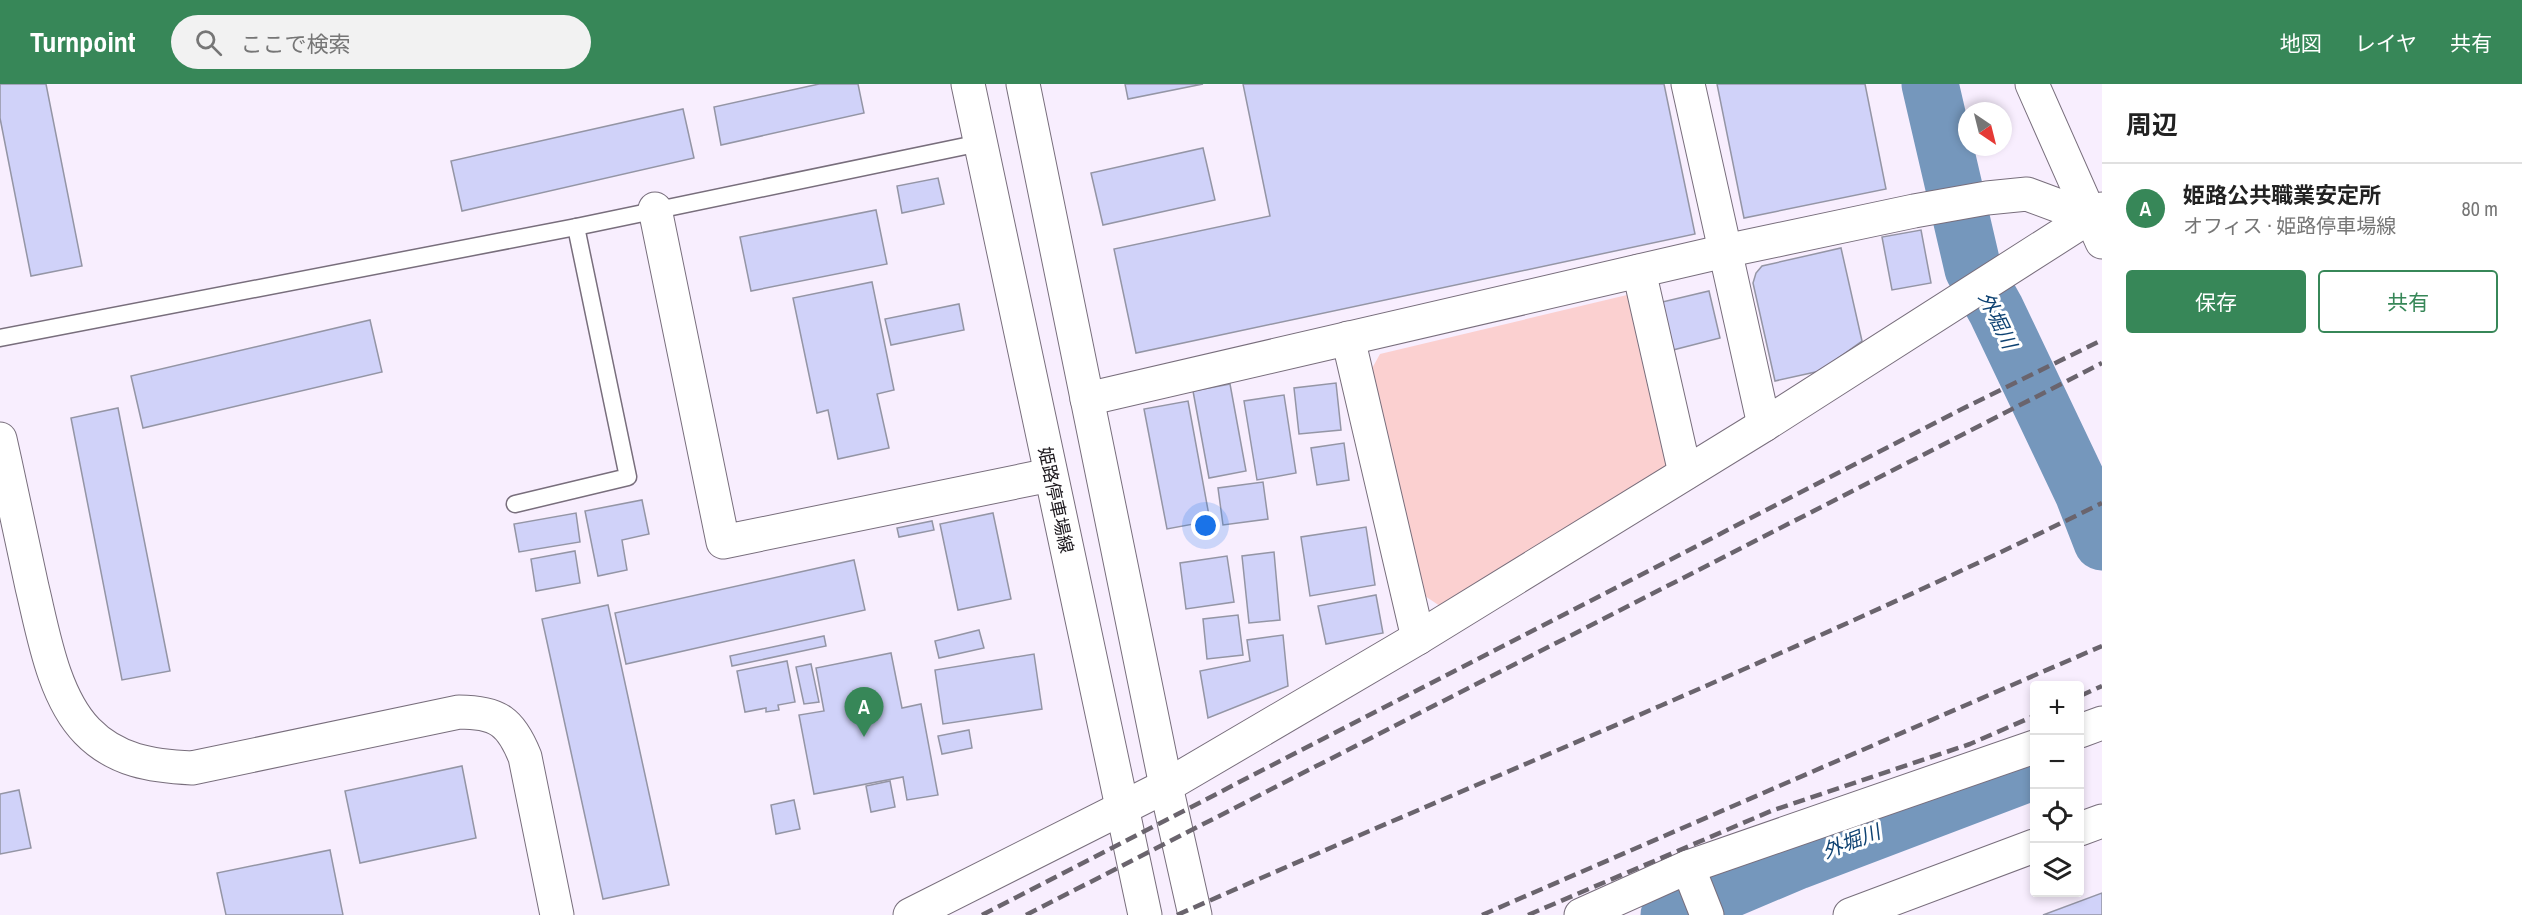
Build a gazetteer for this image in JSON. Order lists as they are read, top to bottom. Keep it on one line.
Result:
{"streets":{"street":["姫路停車場線"]},"water":["外堀川"],"north":"bottom right","page":{"header":"Turnpoint","search":"ここで検索","nav":["地図","レイヤ","共有"],"heading":"周辺","list":[{"mark":"A","name":"姫路公共職業安定所","note":"オフィス · 姫路停車場線","value":"80 m"}],"buttons":["保存","共有"],"map_buttons":["+","−"],"pins":"A"}}
